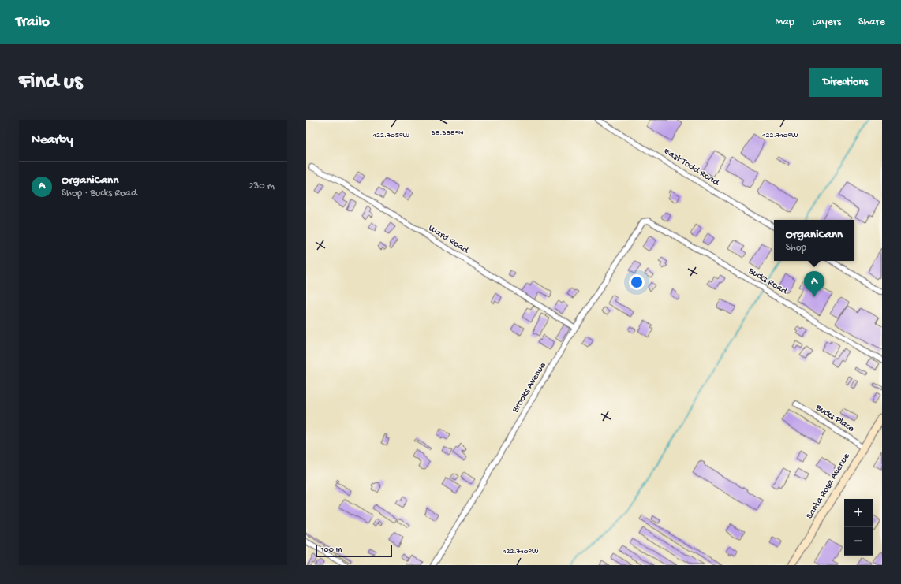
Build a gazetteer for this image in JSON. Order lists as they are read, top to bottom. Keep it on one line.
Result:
{"streets":{"main road":["Santa Rosa Avenue"],"street":["East Todd Road","Ward Road","Bucks Road","Brooks Avenue","Bucks Place"]},"crossings":[["Ward Road","Brooks Avenue"],["Bucks Road","Brooks Avenue"],["Bucks Place","Santa Rosa Avenue"]],"scale_bar":"100 m","page":{"header":"Trailo","nav":["Map","Layers","Share"],"buttons":"Directions","title":"Find us","heading":"Nearby","list":[{"mark":"A","name":"OrganiCann","note":"Shop · Bucks Road","value":"230 m"}],"popup":["OrganiCann","Shop"],"pins":"A","map_buttons":["+","−"],"scale":"100 m"},"coordinates":["38.388°N","122.705°W","122.710°W"]}
